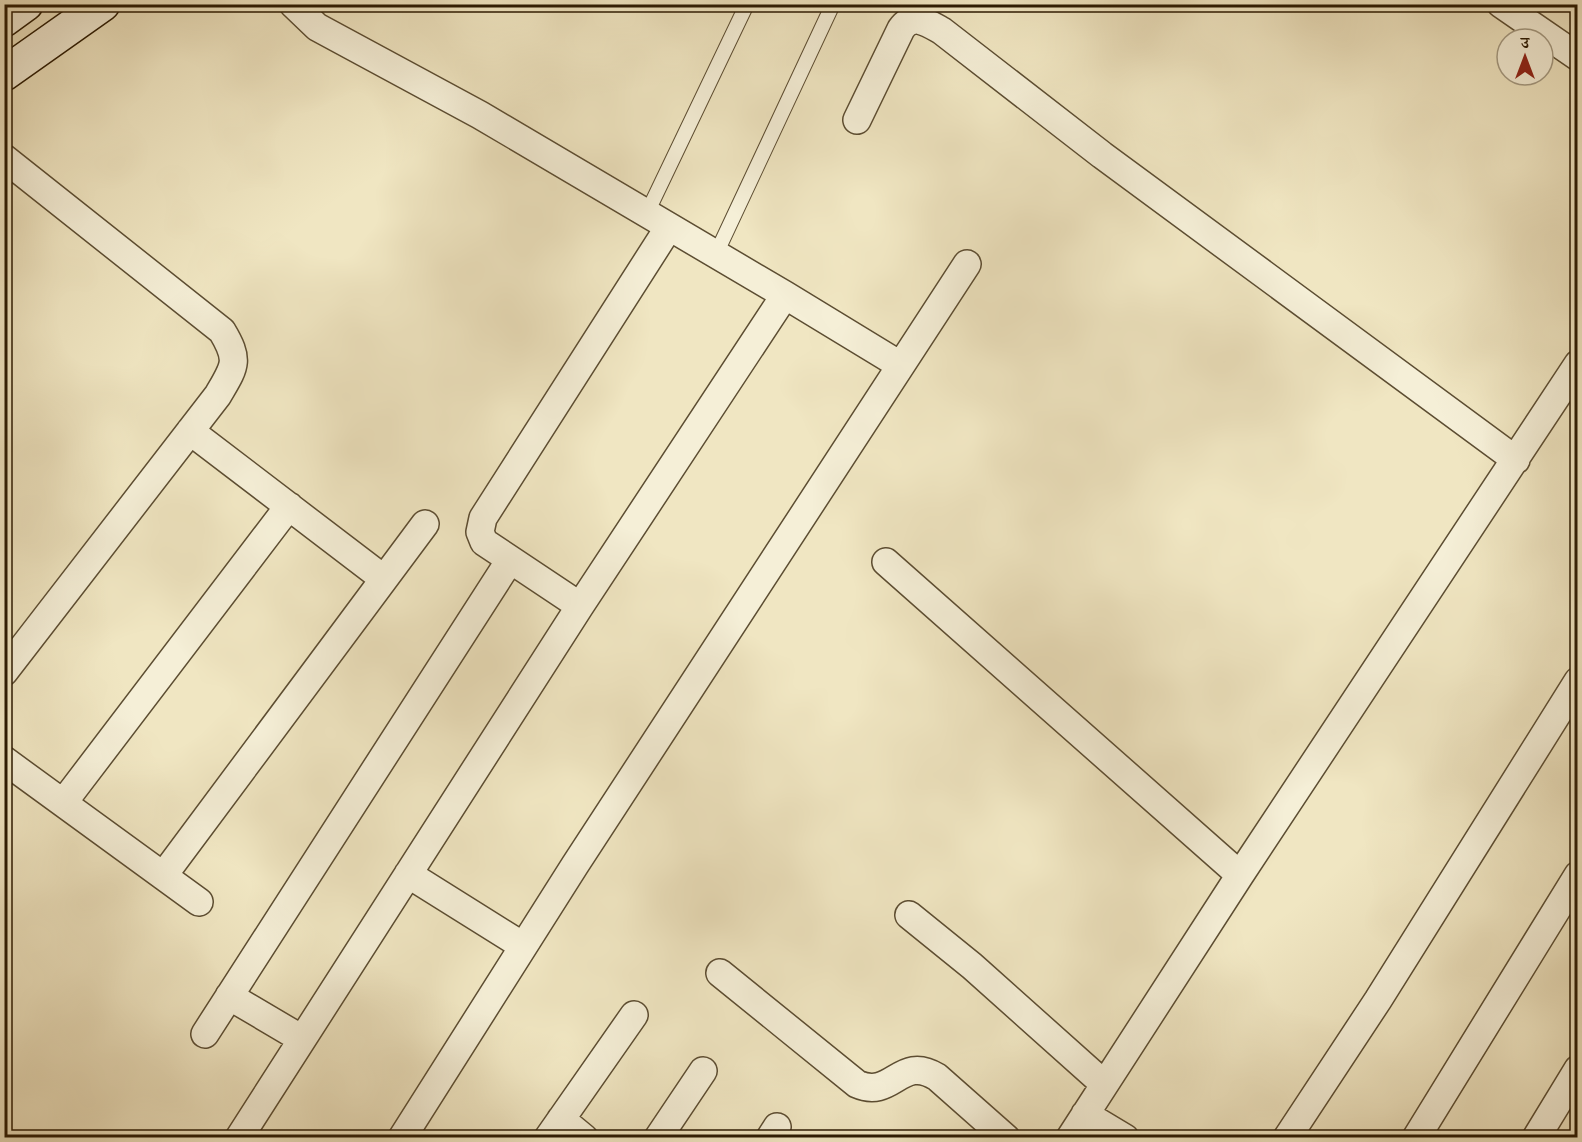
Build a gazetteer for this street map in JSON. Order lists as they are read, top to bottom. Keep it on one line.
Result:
{"north":"top"}
